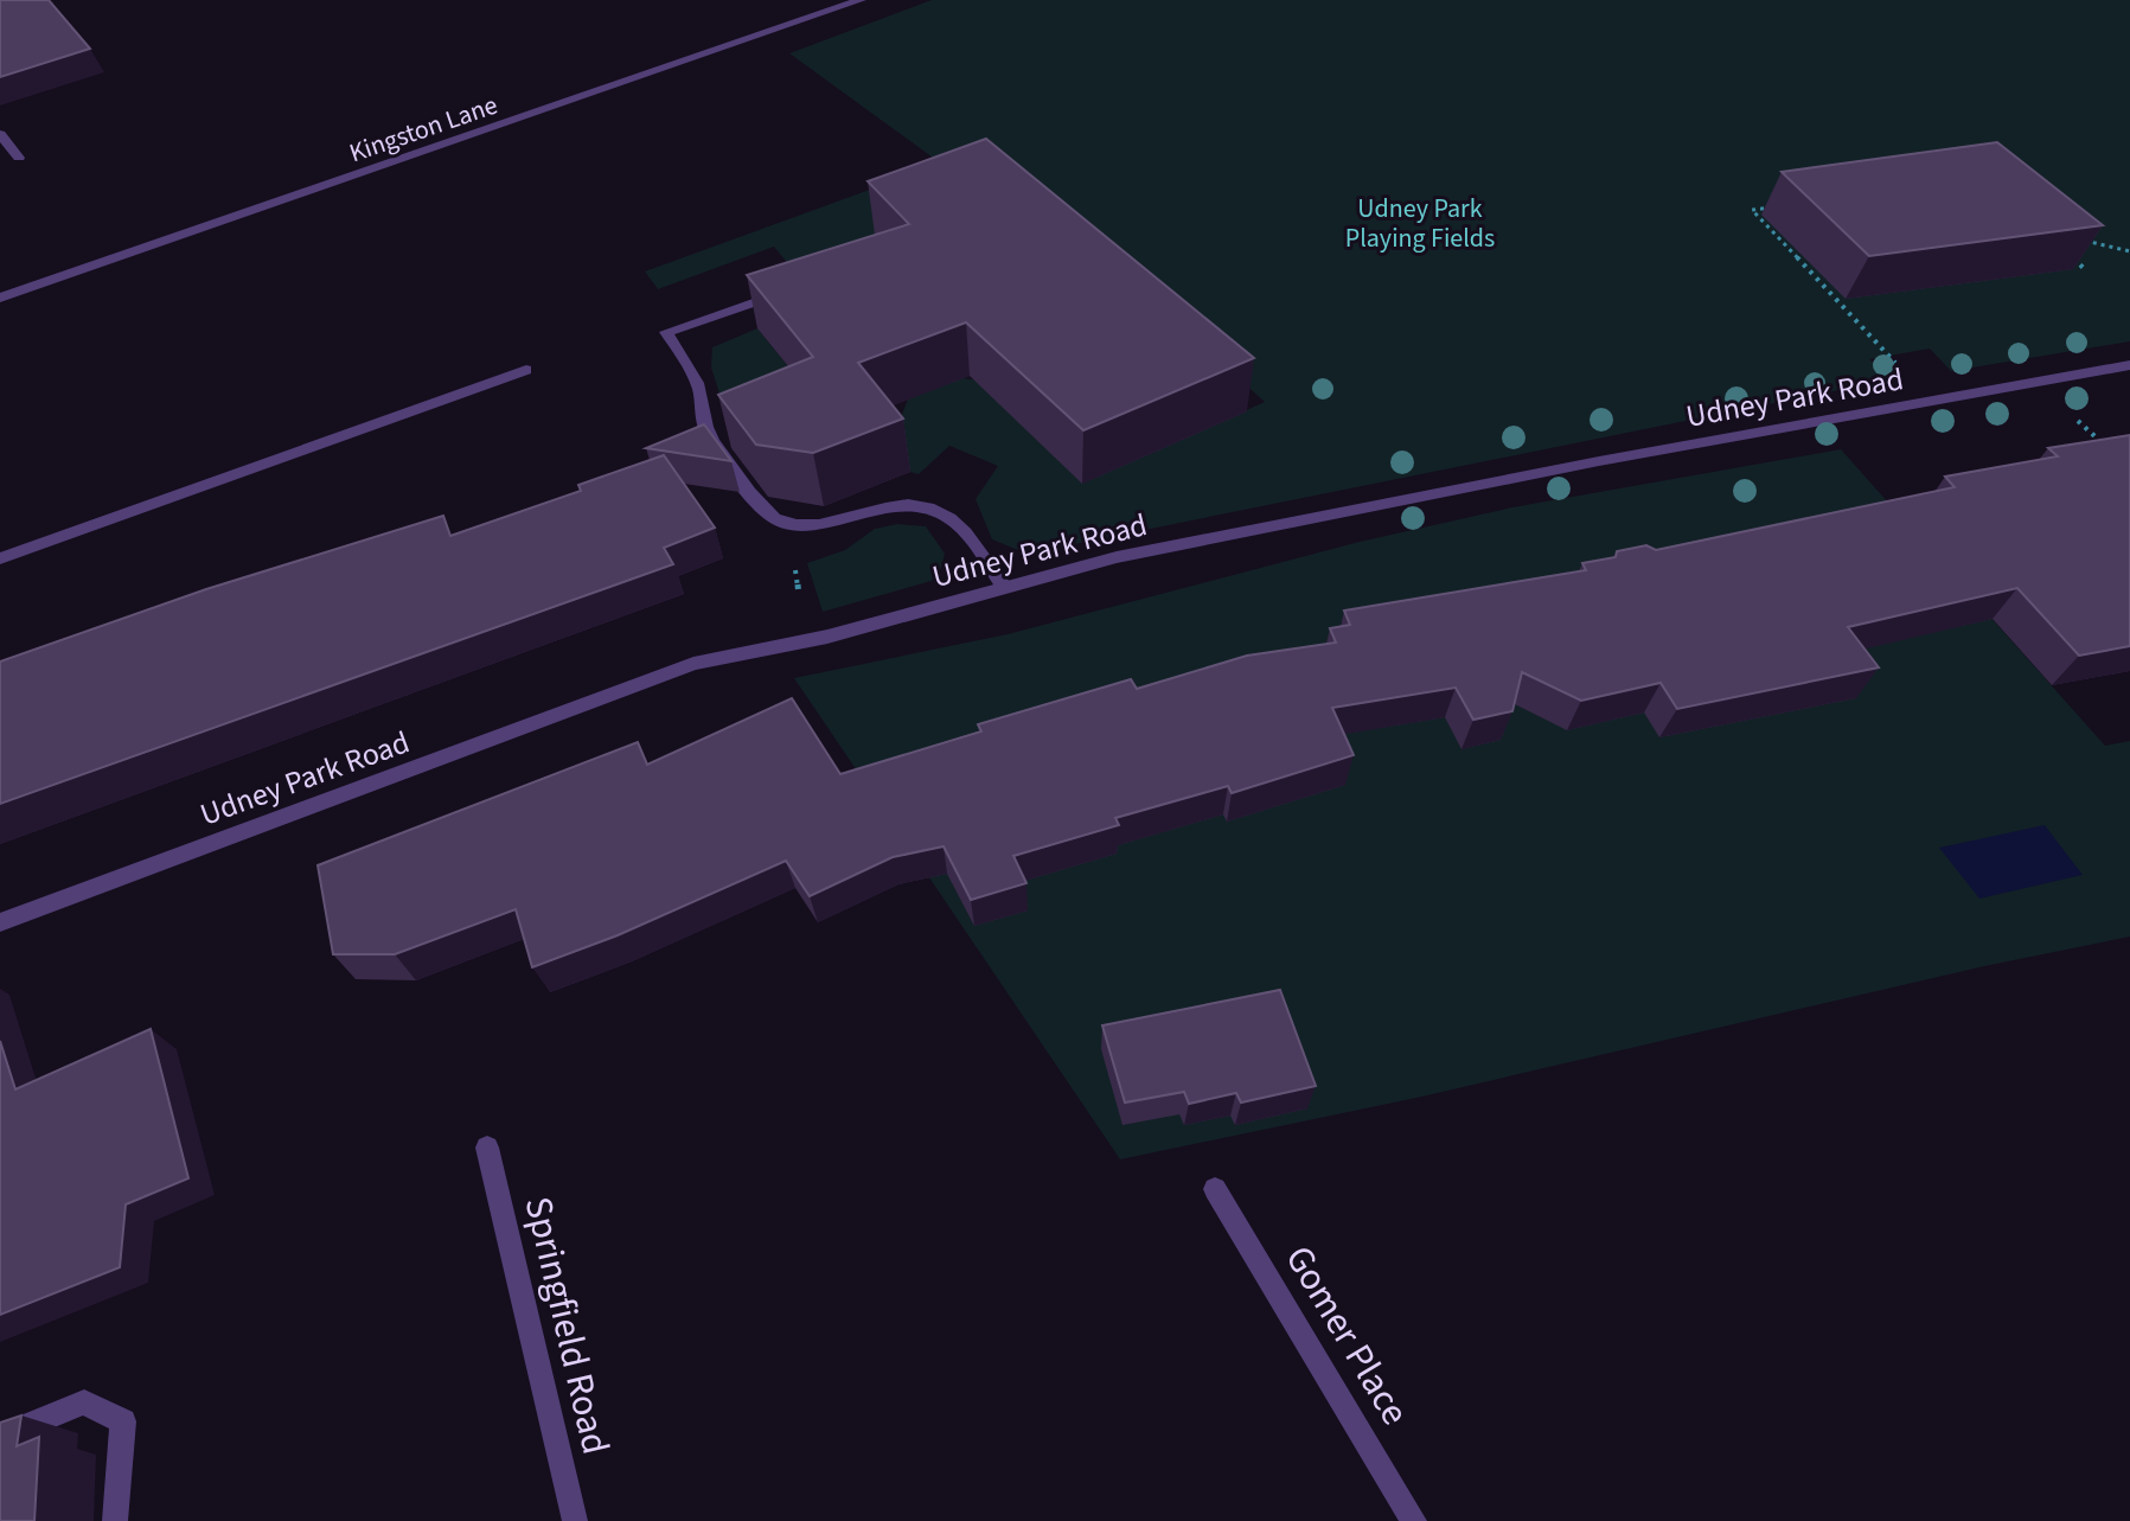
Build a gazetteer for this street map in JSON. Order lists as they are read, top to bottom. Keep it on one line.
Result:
{"streets":{"street":["Kingston Lane","Udney Park Road","Springfield Road","Gomer Place"]},"parks":["Udney Park Playing Fields"]}
